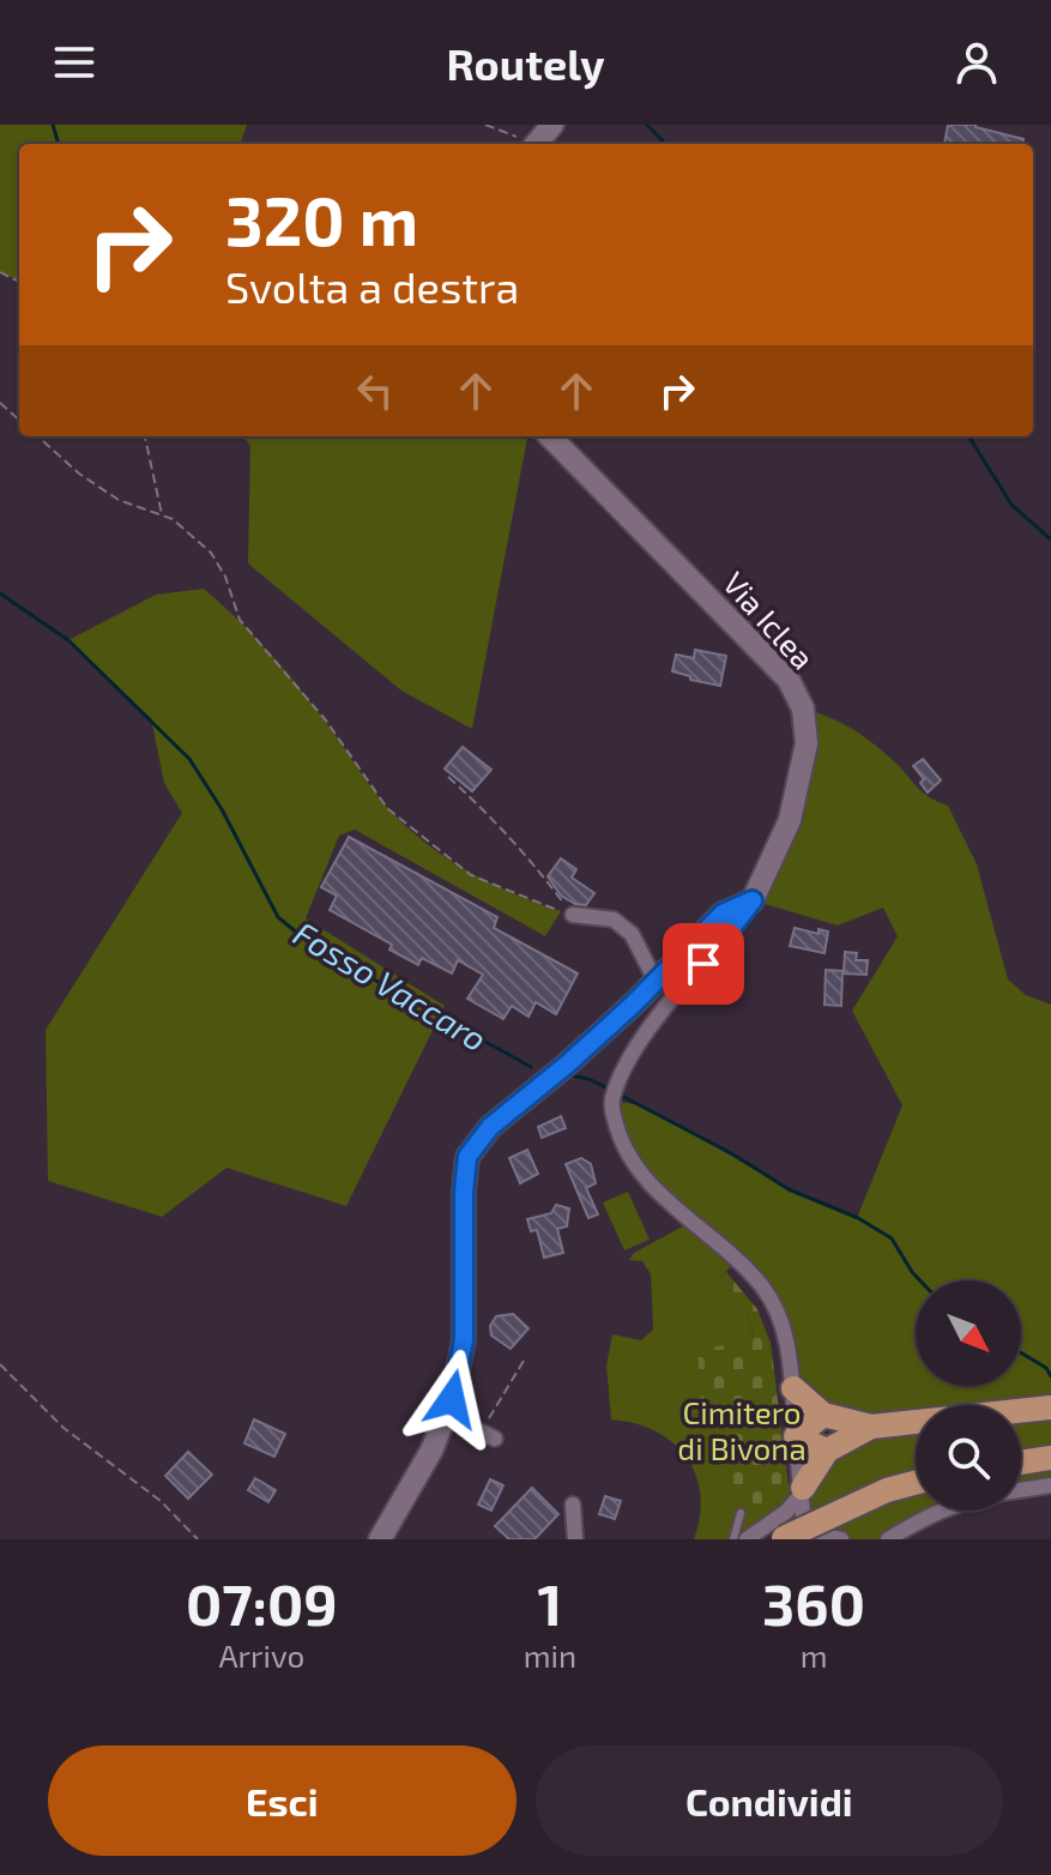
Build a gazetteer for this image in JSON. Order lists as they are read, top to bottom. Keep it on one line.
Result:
{"streets":{"street":["Via Iclea"]},"water":["Fosso Vaccaro"],"parks":["Cimitero di Bivona"],"north":"bottom right","page":{"header":"Routely","turn":["320 m","Svolta a destra"],"eta":["07:09","Arrivo","1","min","360","m"],"buttons":["Esci","Condividi"]}}
